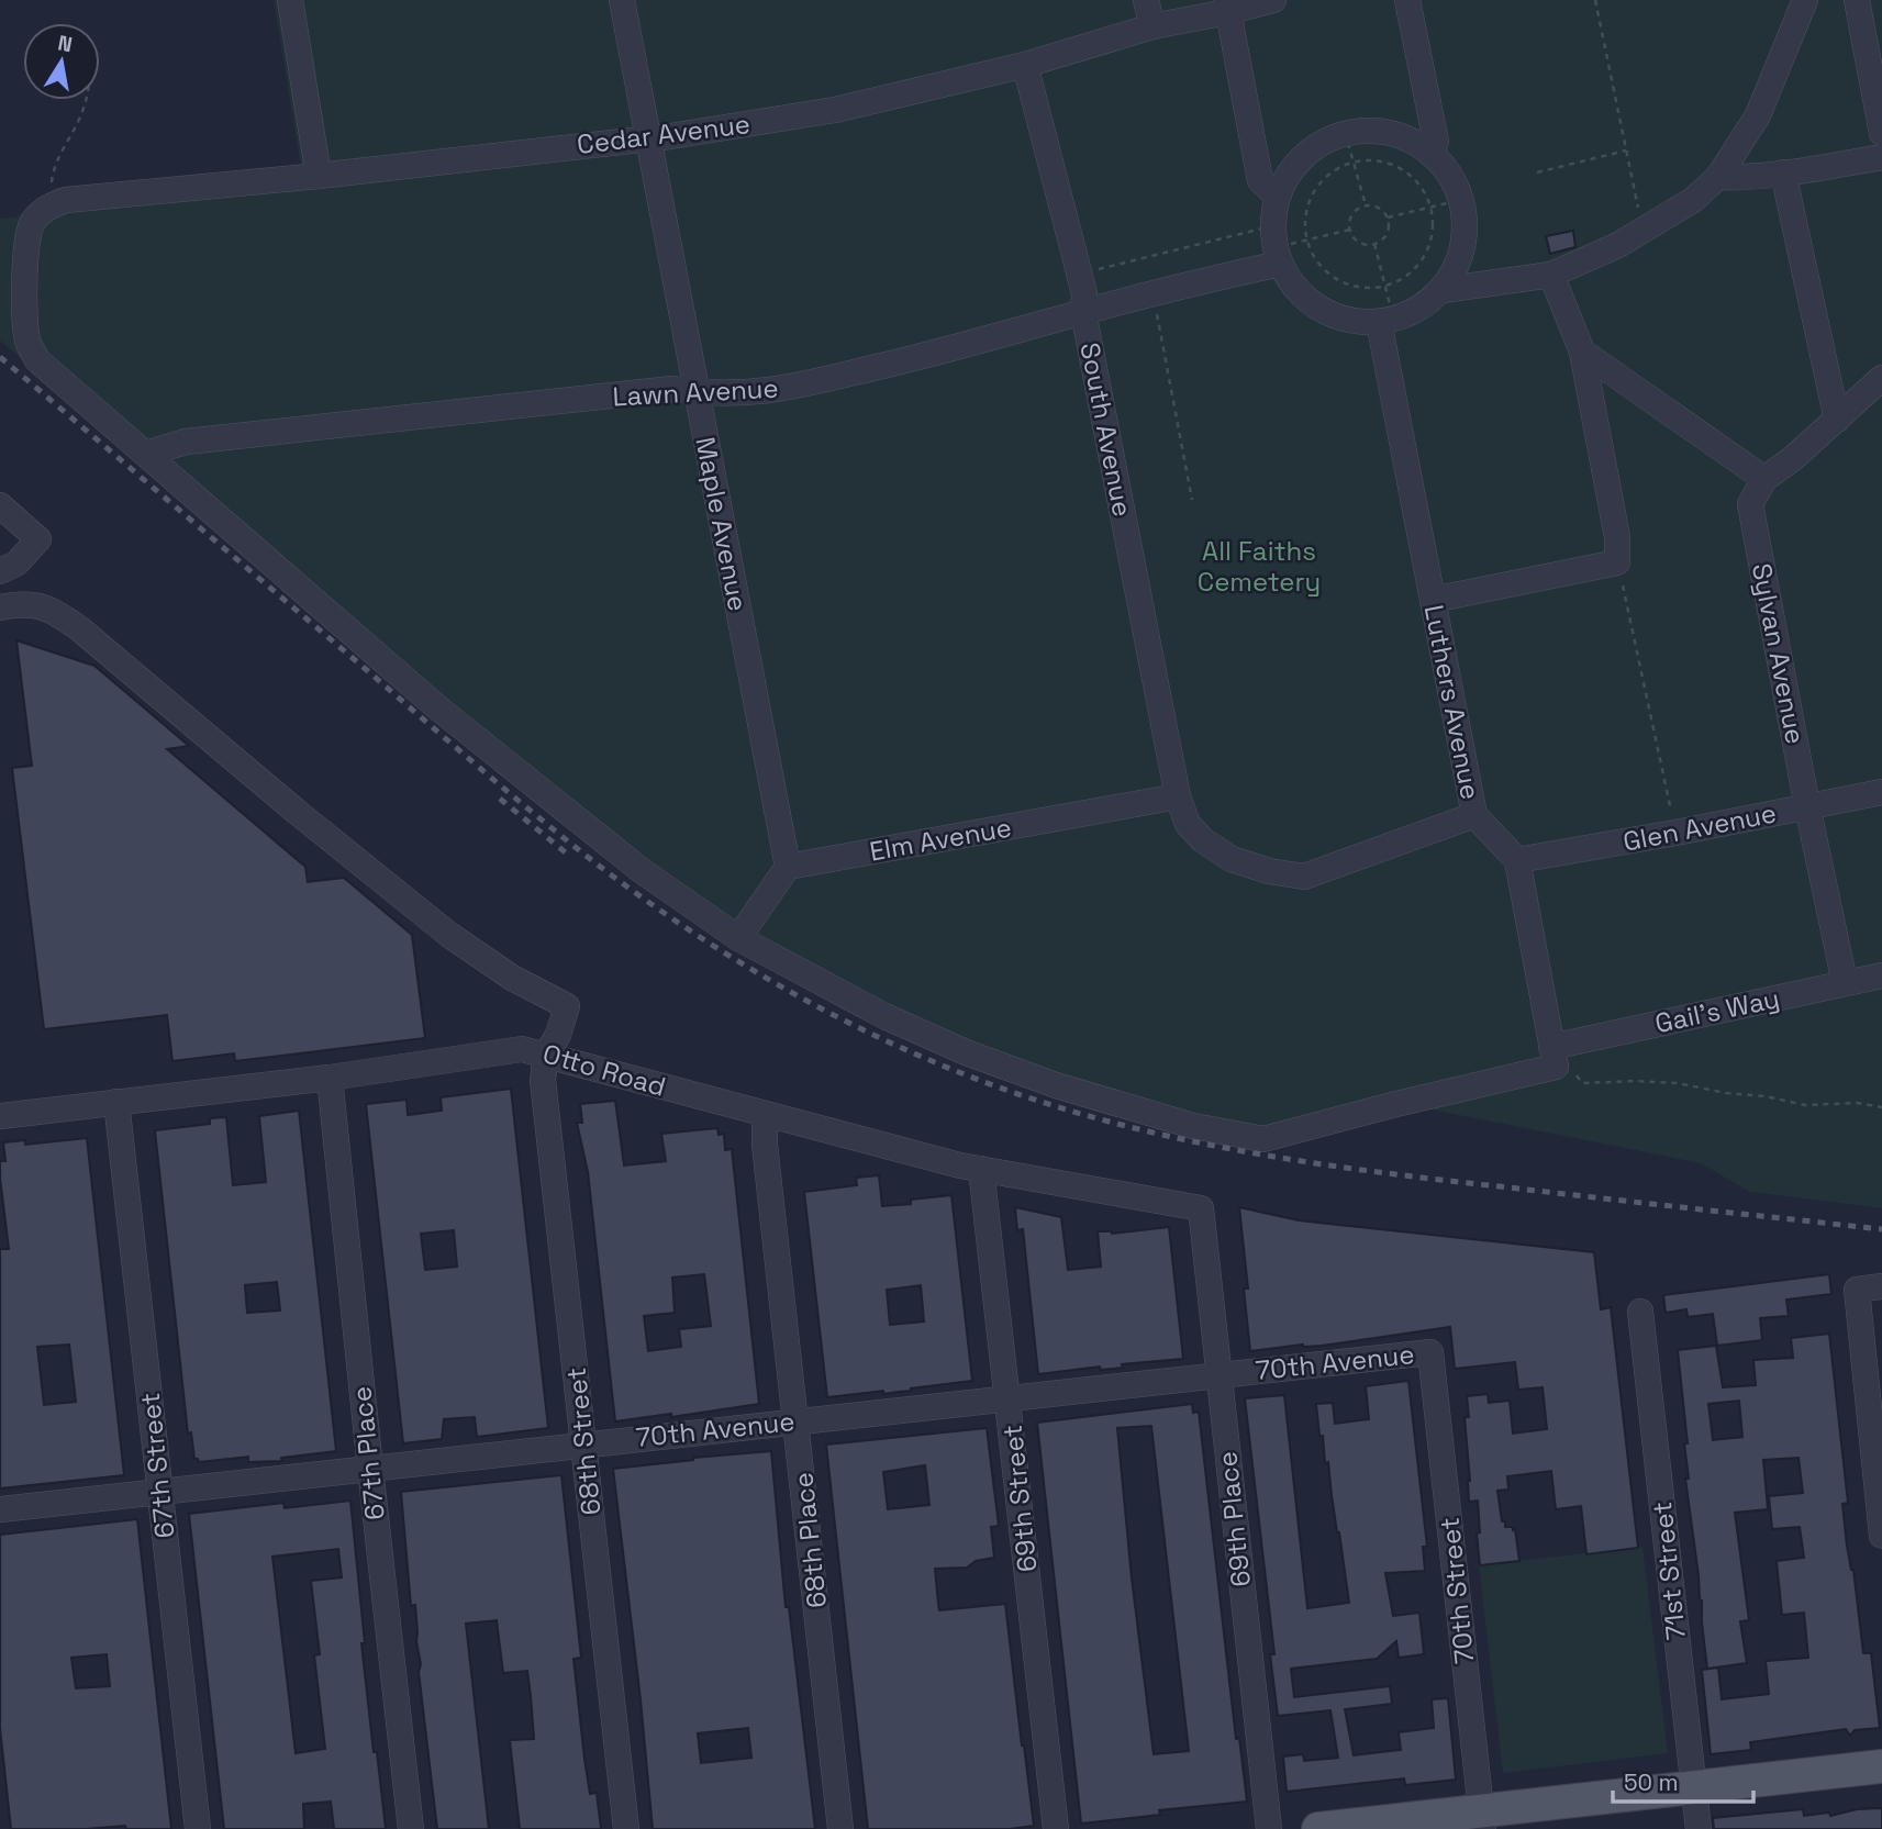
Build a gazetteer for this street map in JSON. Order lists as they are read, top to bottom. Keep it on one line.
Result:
{"streets":{"street":["Cedar Avenue","Lawn Avenue","South Avenue","Maple Avenue","Sylvan Avenue","Luthers Avenue","Glen Avenue","Elm Avenue","Gail's Way","Otto Road","70th Avenue","68th Street","67th Place","67th Street","69th Street","69th Place","68th Place","71st Street","70th Street"]},"crossings":[["Cedar Avenue","South Avenue"],["Cedar Avenue","Maple Avenue"],["Cedar Avenue","Gail's Way"],["Lawn Avenue","South Avenue"],["Lawn Avenue","Maple Avenue"],["Lawn Avenue","Gail's Way"],["South Avenue","Luthers Avenue"],["South Avenue","Elm Avenue"],["Maple Avenue","Elm Avenue"],["Sylvan Avenue","Glen Avenue"],["Sylvan Avenue","Gail's Way"],["Luthers Avenue","Glen Avenue"],["Otto Road","68th Street"],["Otto Road","67th Place"],["Otto Road","67th Street"],["Otto Road","69th Street"],["Otto Road","69th Place"],["Otto Road","68th Place"],["70th Avenue","68th Street"],["70th Avenue","67th Place"],["70th Avenue","67th Street"],["70th Avenue","69th Street"],["70th Avenue","69th Place"],["70th Avenue","68th Place"],["70th Avenue","70th Street"]],"parks":["All Faiths Cemetery"],"scale_bar":"50 m","north":"top"}
